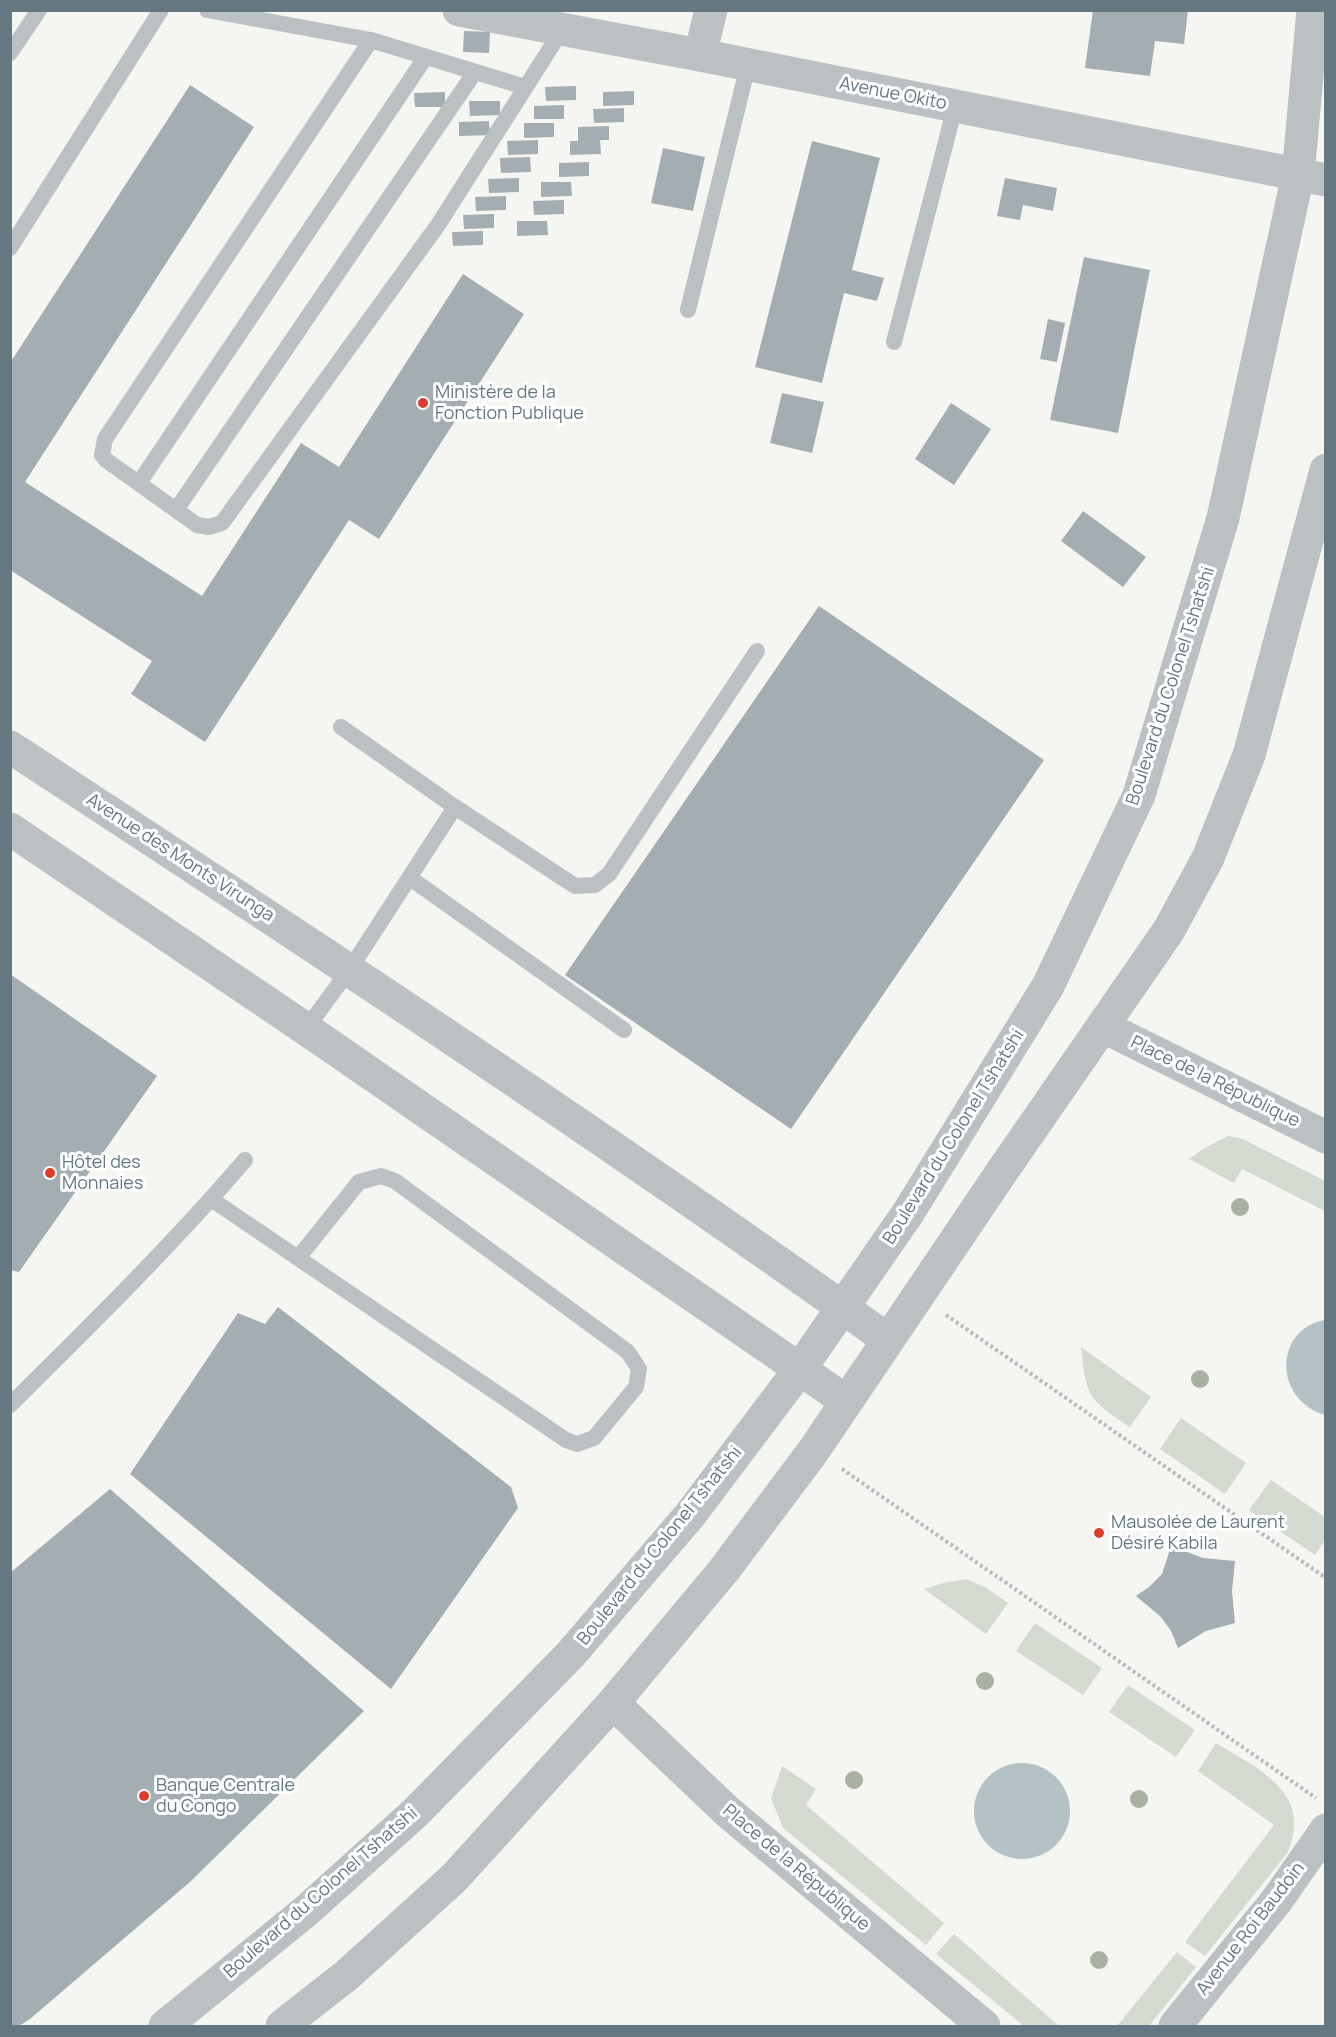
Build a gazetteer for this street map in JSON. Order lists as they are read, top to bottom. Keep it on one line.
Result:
{"streets":{"street":["Avenue Okito","Boulevard du Colonel Tshatshi","Avenue des Monts Virunga","Place de la République","Avenue Roi Baudoin"]},"crossings":[["Avenue Okito","Boulevard du Colonel Tshatshi"],["Boulevard du Colonel Tshatshi","Avenue des Monts Virunga"]],"places":["Ministère de la Fonction Publique","Hôtel des Monnaies","Mausolée de Laurent Désiré Kabila","Banque Centrale du Congo"]}
